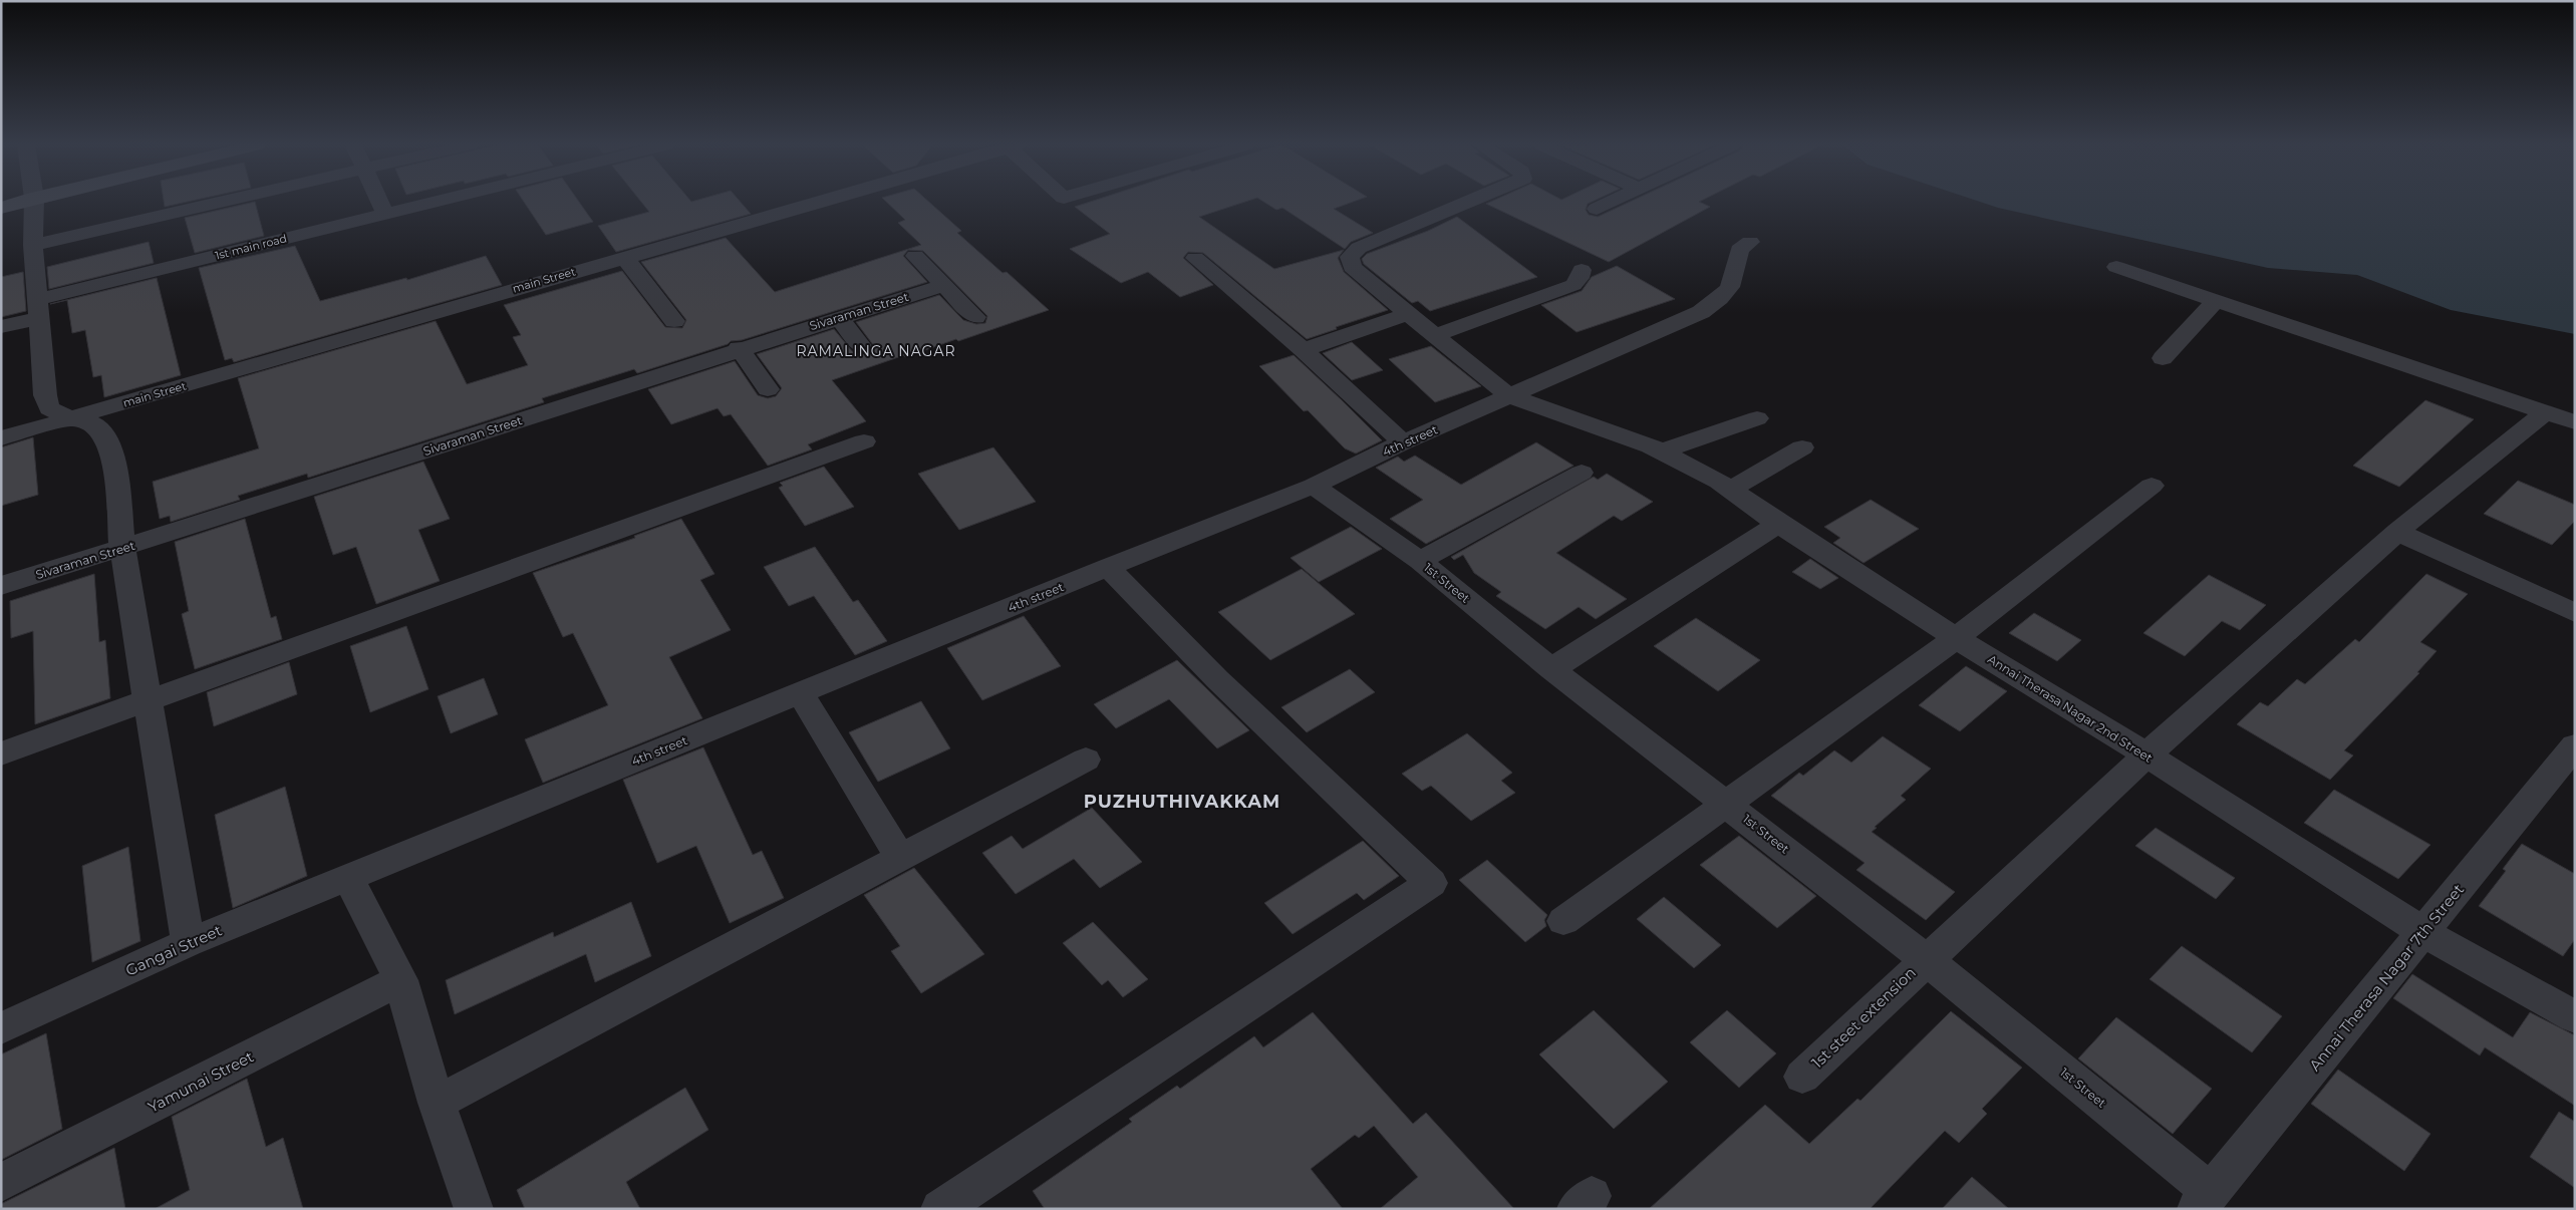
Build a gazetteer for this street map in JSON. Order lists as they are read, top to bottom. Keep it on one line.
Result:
{"streets":{"street":["1st main road","main Street","Sivaraman Street","4th street","1st Street","Annai Therasa Nagar 2nd Street","Gangai Street","Annai Therasa Nagar 7th Street","1st steet extension","Yamunai Street"]},"crossings":[["4th street","1st Street"],["4th street","Gangai Street"],["1st Street","Annai Therasa Nagar 7th Street"],["1st Street","1st steet extension"],["Annai Therasa Nagar 2nd Street","Annai Therasa Nagar 7th Street"],["Annai Therasa Nagar 2nd Street","1st steet extension"]],"districts":["RAMALINGA NAGAR","PUZHUTHIVAKKAM"]}
